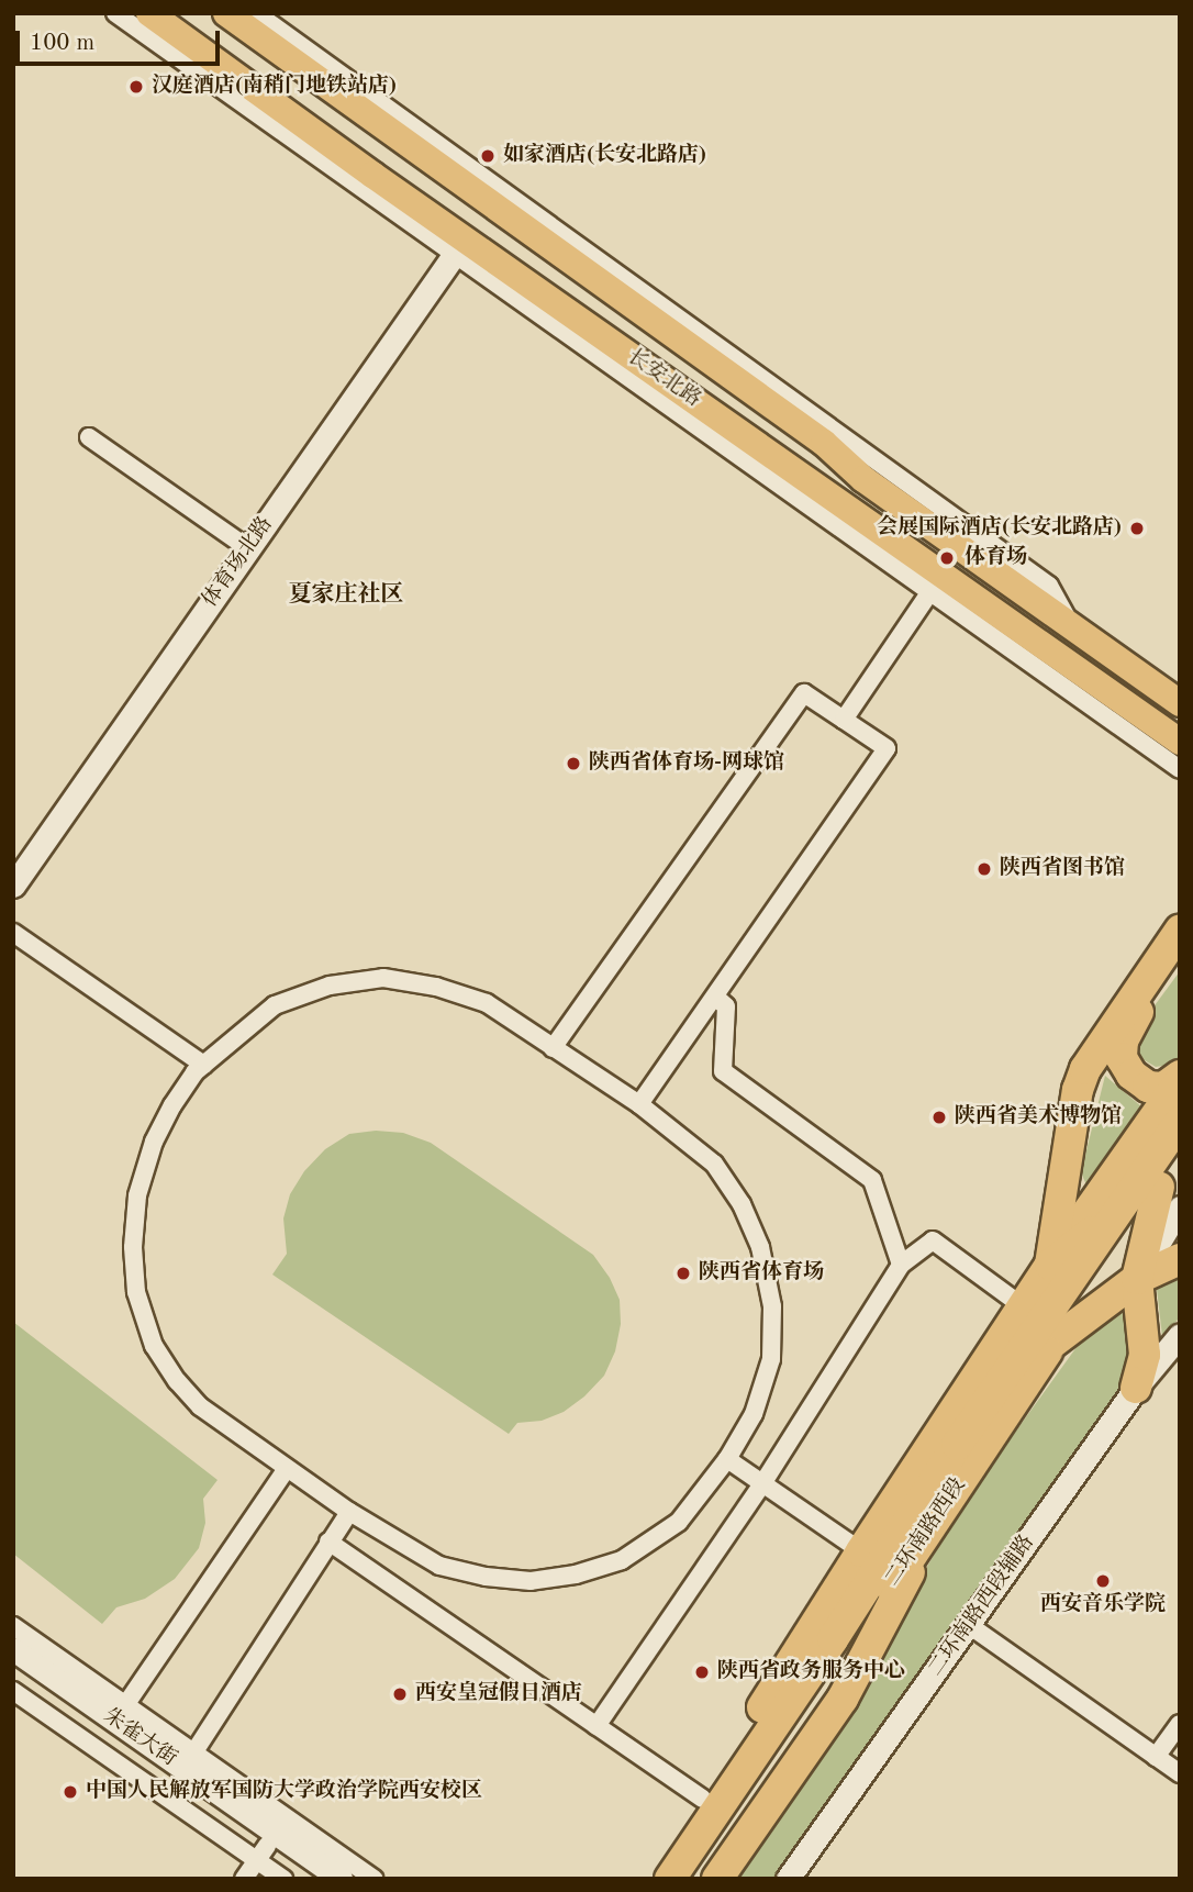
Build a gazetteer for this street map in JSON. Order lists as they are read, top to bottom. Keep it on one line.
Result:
{"streets":{"highway":["二环南路西段"],"main road":["长安北路","体育场北路","二环南路西段辅路","朱雀大街"]},"crossings":[["长安北路","体育场北路"]],"districts":["夏家庄社区"],"places":["汉庭酒店(南稍门地铁站店)","如家酒店(长安北路店)","会展国际酒店(长安北路店)","体育场","陕西省体育场-网球馆","陕西省图书馆","陕西省美术博物馆","陕西省体育场","西安音乐学院","陕西省政务服务中心","西安皇冠假日酒店","中国人民解放军国防大学政治学院西安校区"],"scale_bar":"100 m"}
